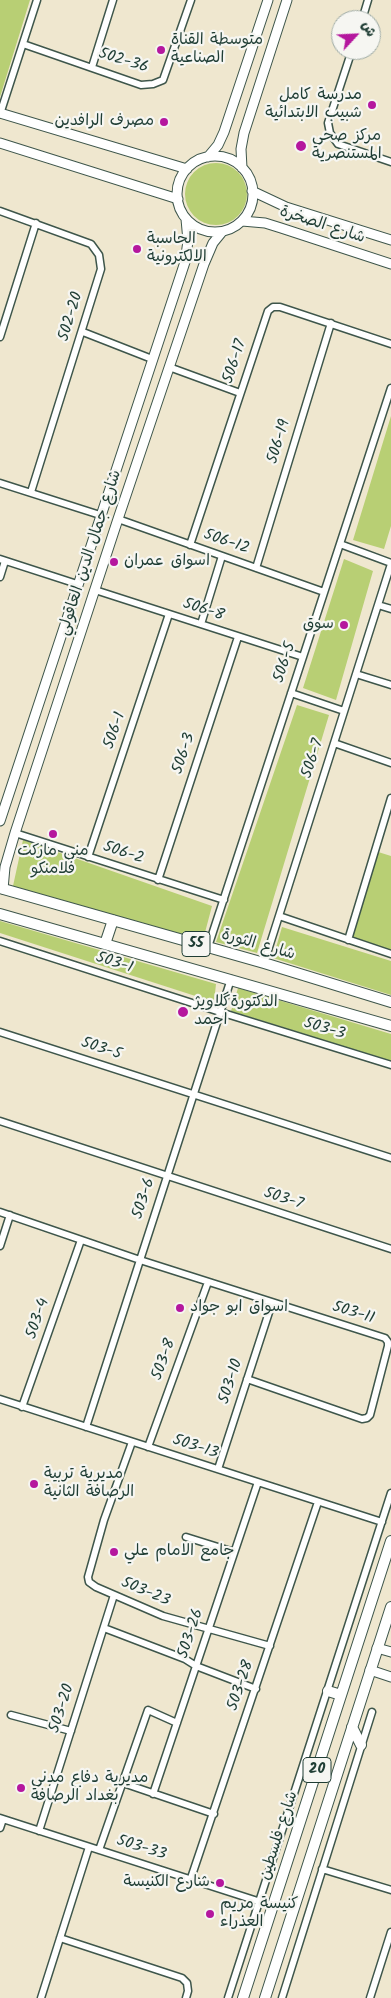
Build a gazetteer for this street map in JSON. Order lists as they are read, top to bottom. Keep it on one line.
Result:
{"streets":{"main road":["55","شارع الثورة","20","شارع فلسطين"],"street":["502-36","شارع الصخرة","502-20","506-17","506-19","506-12","شارع جمال الدين العاقولي","506-8","506-5","506-1","506-3","506-7","506-2","503-1","503-3","503-5","503-6","503-7","503-11","503-4","503-8","503-10","503-13","503-23","503-26","503-28","503-20","503-33"]},"crossings":[["شارع الصخرة","شارع جمال الدين العاقولي"],["506-17","506-19"],["506-17","506-12"],["506-19","506-12"],["506-12","شارع جمال الدين العاقولي"],["506-12","506-5"],["شارع جمال الدين العاقولي","506-8"],["شارع جمال الدين العاقولي","506-2"],["شارع جمال الدين العاقولي","شارع الثورة"],["506-8","506-5"],["506-8","506-1"],["506-8","506-3"],["506-5","506-2"],["506-5","شارع الثورة"],["506-1","506-2"],["506-3","506-2"],["506-7","شارع الثورة"],["55","503-6"],["503-1","503-3"],["503-1","503-6"],["503-3","503-6"],["503-5","503-6"],["503-6","503-7"],["503-6","503-11"],["503-6","503-13"],["503-11","503-4"],["503-11","503-8"],["503-11","503-10"],["503-4","503-13"],["503-8","503-13"],["503-10","503-13"],["503-13","503-23"],["503-13","503-26"],["503-13","503-28"],["503-23","503-26"],["503-23","503-28"],["503-23","503-20"],["503-28","503-33"],["503-20","503-33"],["شارع فلسطين","503-33"]],"places":["متوسطة القناة الصناعية","مدرسة كامل شبيب الابتدائية","مصرف الرافدين","مركز صحي المستنصرية","الحاسبة الالكترونية","اسواق عمران","سوق","مني ماركت فلامنكو","الدكتورةگلاويژ احمد","اسواق ابو جواد","مديرية تربية الرصافة الثانية","جامع الامام علي","مديرية دفاع مدني بغداد الرصافة","شارع الكنيسة","كنيسة مريم العذراء"],"north":"top right"}
